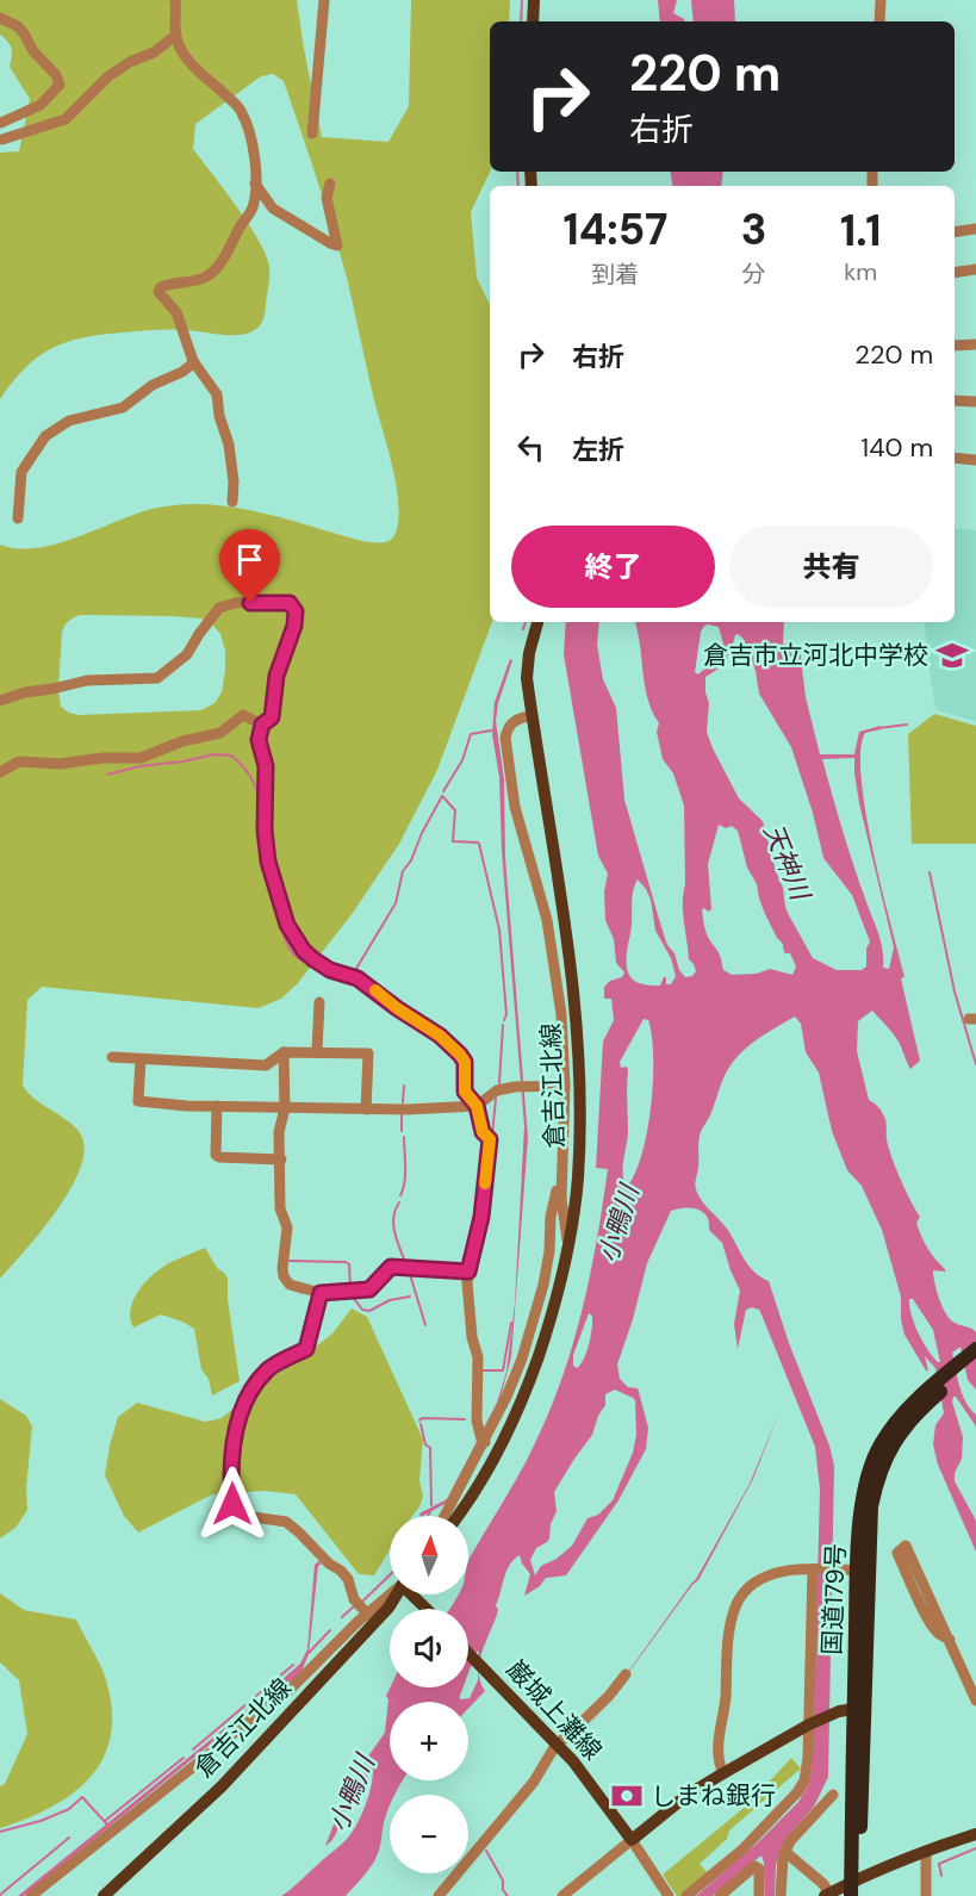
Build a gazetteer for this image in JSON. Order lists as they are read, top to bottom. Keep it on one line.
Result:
{"streets":{"highway":["国道179号"],"main road":["倉吉江北線","巌城上灘線"]},"water":["天神川","小鴨川"],"places":{"school or university":["倉吉市立河北中学校"],"bank":["しまね銀行"]},"north":"top","page":{"turn":["220 m","右折"],"eta":["14:57","到着","3","分","1.1","km"],"list":[{"name":"右折","value":"220 m"},{"name":"左折","value":"140 m"}],"buttons":["終了","共有"],"map_buttons":["+","−"]}}
